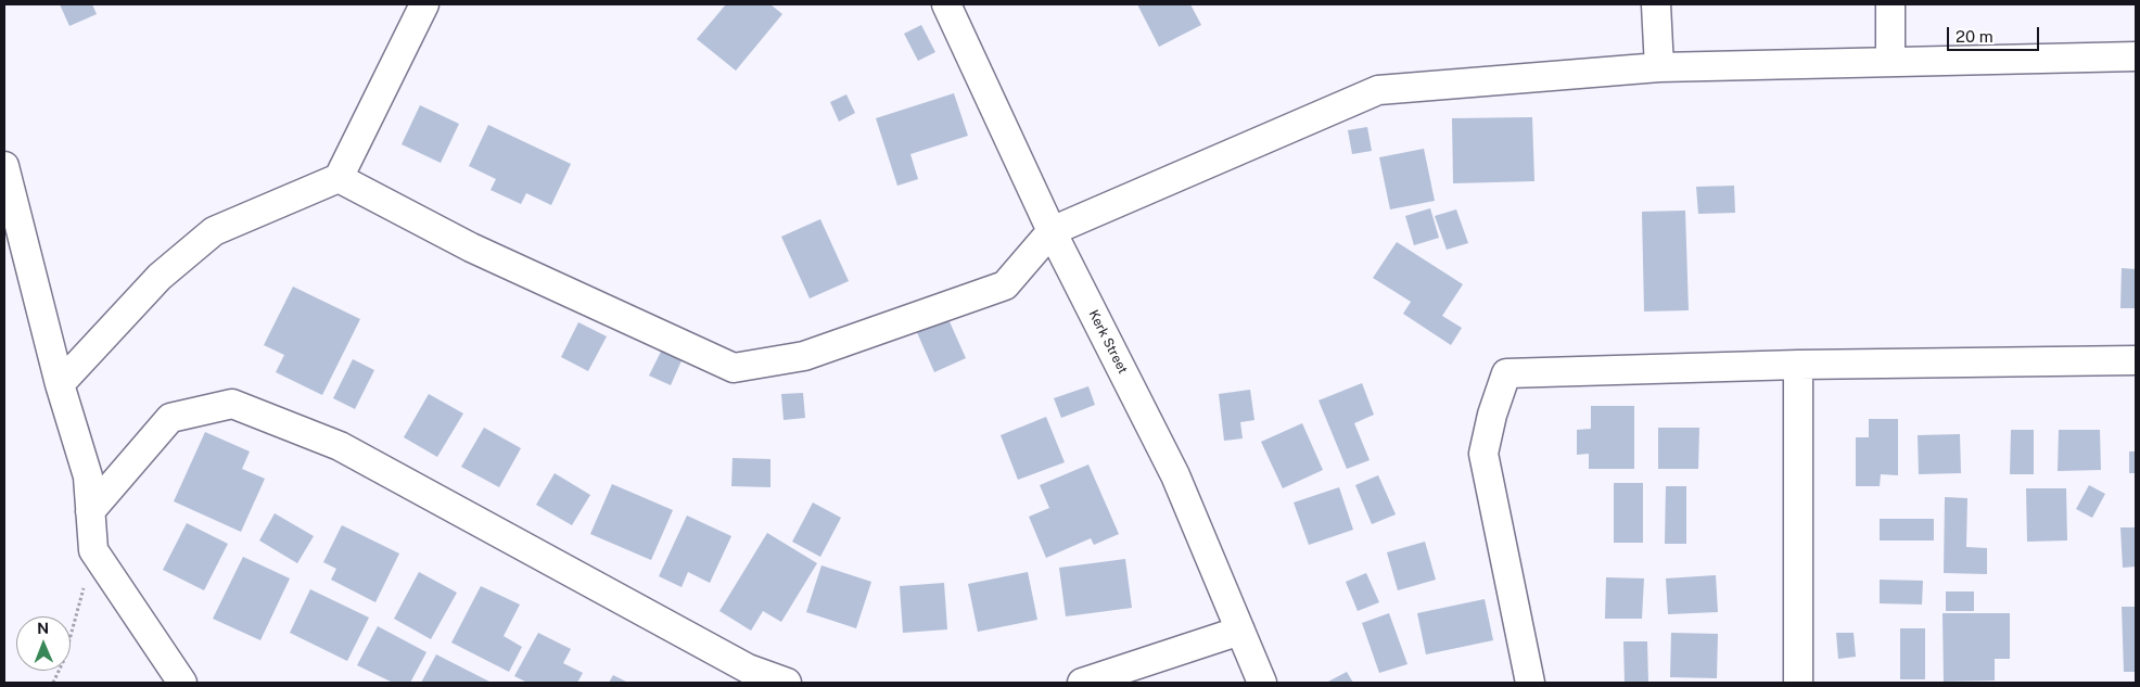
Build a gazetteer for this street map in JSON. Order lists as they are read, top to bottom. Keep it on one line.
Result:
{"streets":{"street":["Kerk Street"]},"scale_bar":"20 m","north":"top"}
